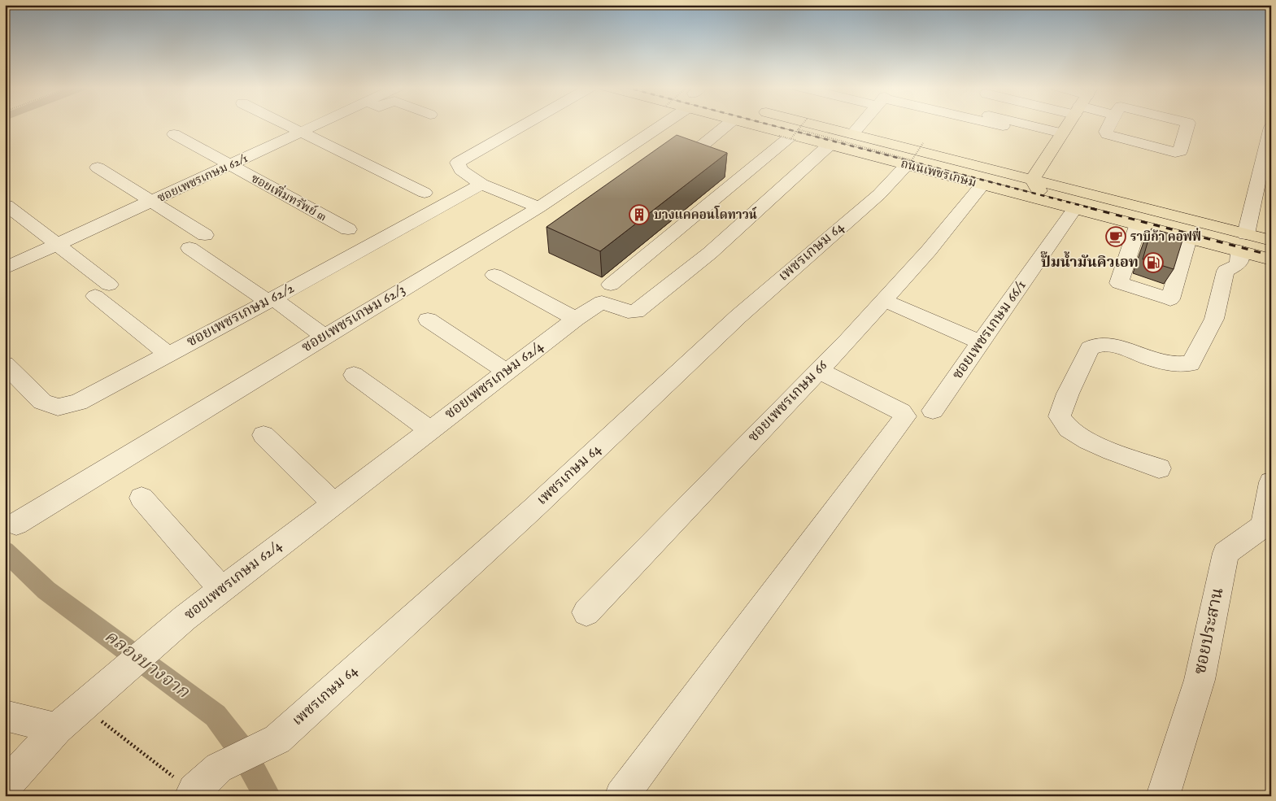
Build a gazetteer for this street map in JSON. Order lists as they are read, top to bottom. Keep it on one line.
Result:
{"streets":{"main road":["ถนนเพชรเกษม"],"street":["ซอยเพชรเกษม 62/1","ซอยเพิ่มทรัพย์ ๓","เพชรเกษม 64","ซอยเพชรเกษม 62/2","ซอยเพชรเกษม 62/3","ซอยเพชรเกษม 66/1","ซอยเพชรเกษม 62/4","ซอยเพชรเกษม 66","ซอยประสาน"]},"crossings":[["ถนนเพชรเกษม","เพชรเกษม 64"],["ถนนเพชรเกษม","ซอยเพชรเกษม 66/1"],["ถนนเพชรเกษม","ซอยเพชรเกษม 62/4"],["ถนนเพชรเกษม","ซอยเพชรเกษม 66"],["ซอยเพชรเกษม 62/1","ซอยเพิ่มทรัพย์ ๓"]],"water":["คลองบางจาก"],"places":{"building":["บางแคคอนโดทาวน์"],"cafe":["ราบิก้า คอฟฟี่"],"fuel station":["ปั๊มน้ำมันคิวเอท"]}}
